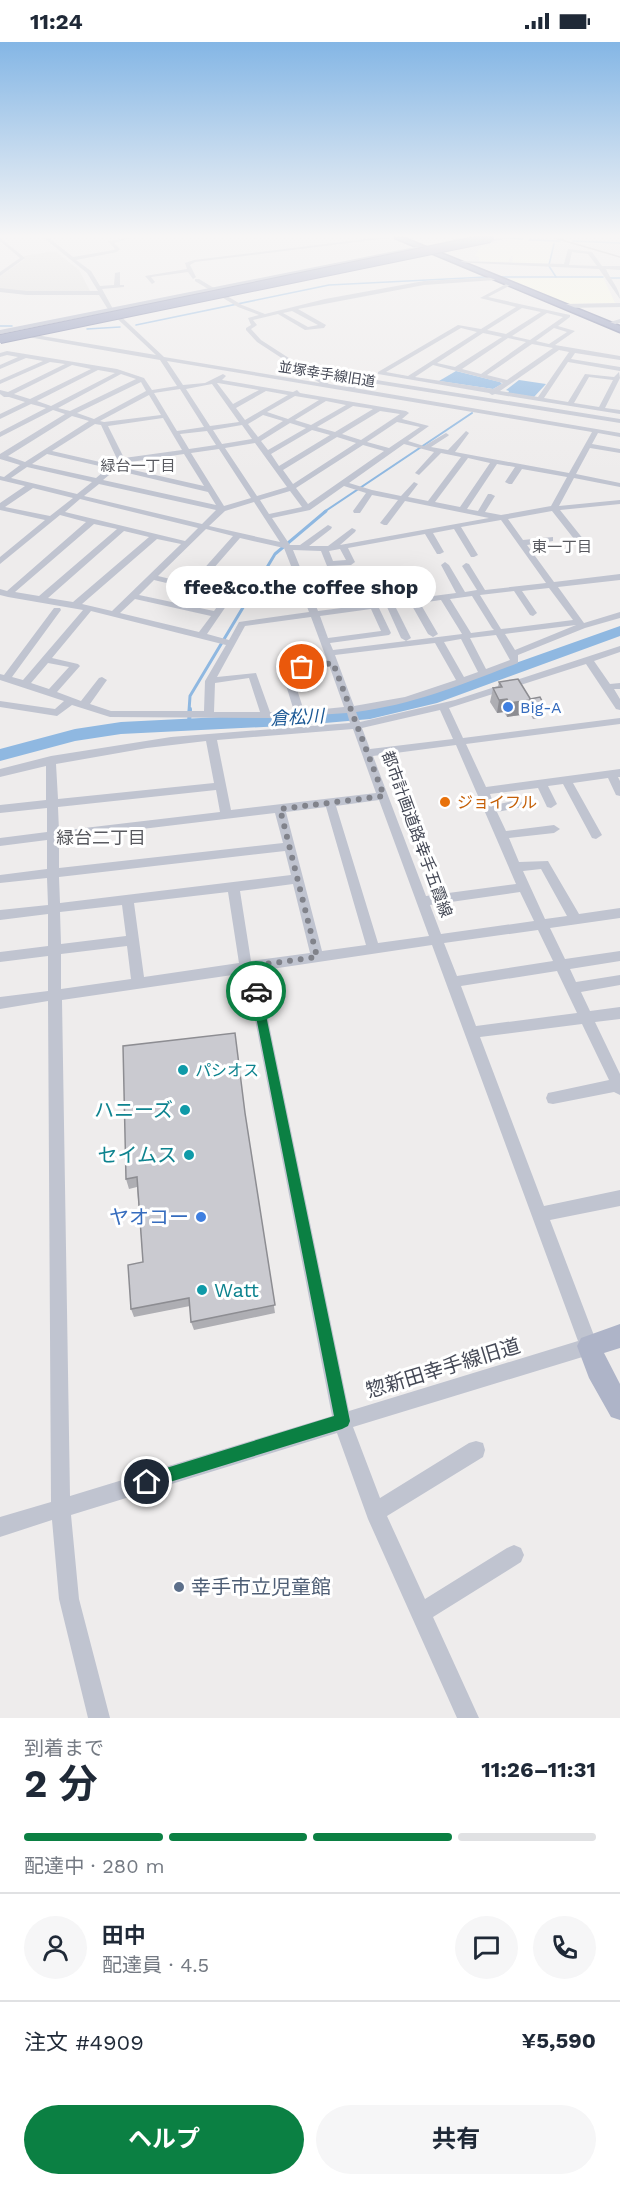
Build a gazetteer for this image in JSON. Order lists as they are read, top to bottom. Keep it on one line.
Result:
{"streets":{"street":["並塚幸手線旧道","都市計画道路幸手五霞線","惣新田幸手線旧道"]},"crossings":[["並塚幸手線旧道","都市計画道路幸手五霞線"],["都市計画道路幸手五霞線","惣新田幸手線旧道"]],"districts":["緑台一丁目","東一丁目","緑台二丁目"],"water":["倉松川"],"places":["ffee&co.the coffee shop","Big-A","ジョイフル","パシオス","ハニーズ","セイムス","ヤオコー","Watt","幸手市立児童館"],"page":{"status":"11:24","bubble":"ffee&co.the coffee shop","heading":["2 分","到着まで","11:26–11:31"],"panel":["田中","配達員 · 4.5","注文 #4909","¥5,590"],"bar":"配達中 · 280 m","buttons":["ヘルプ","共有"]}}
